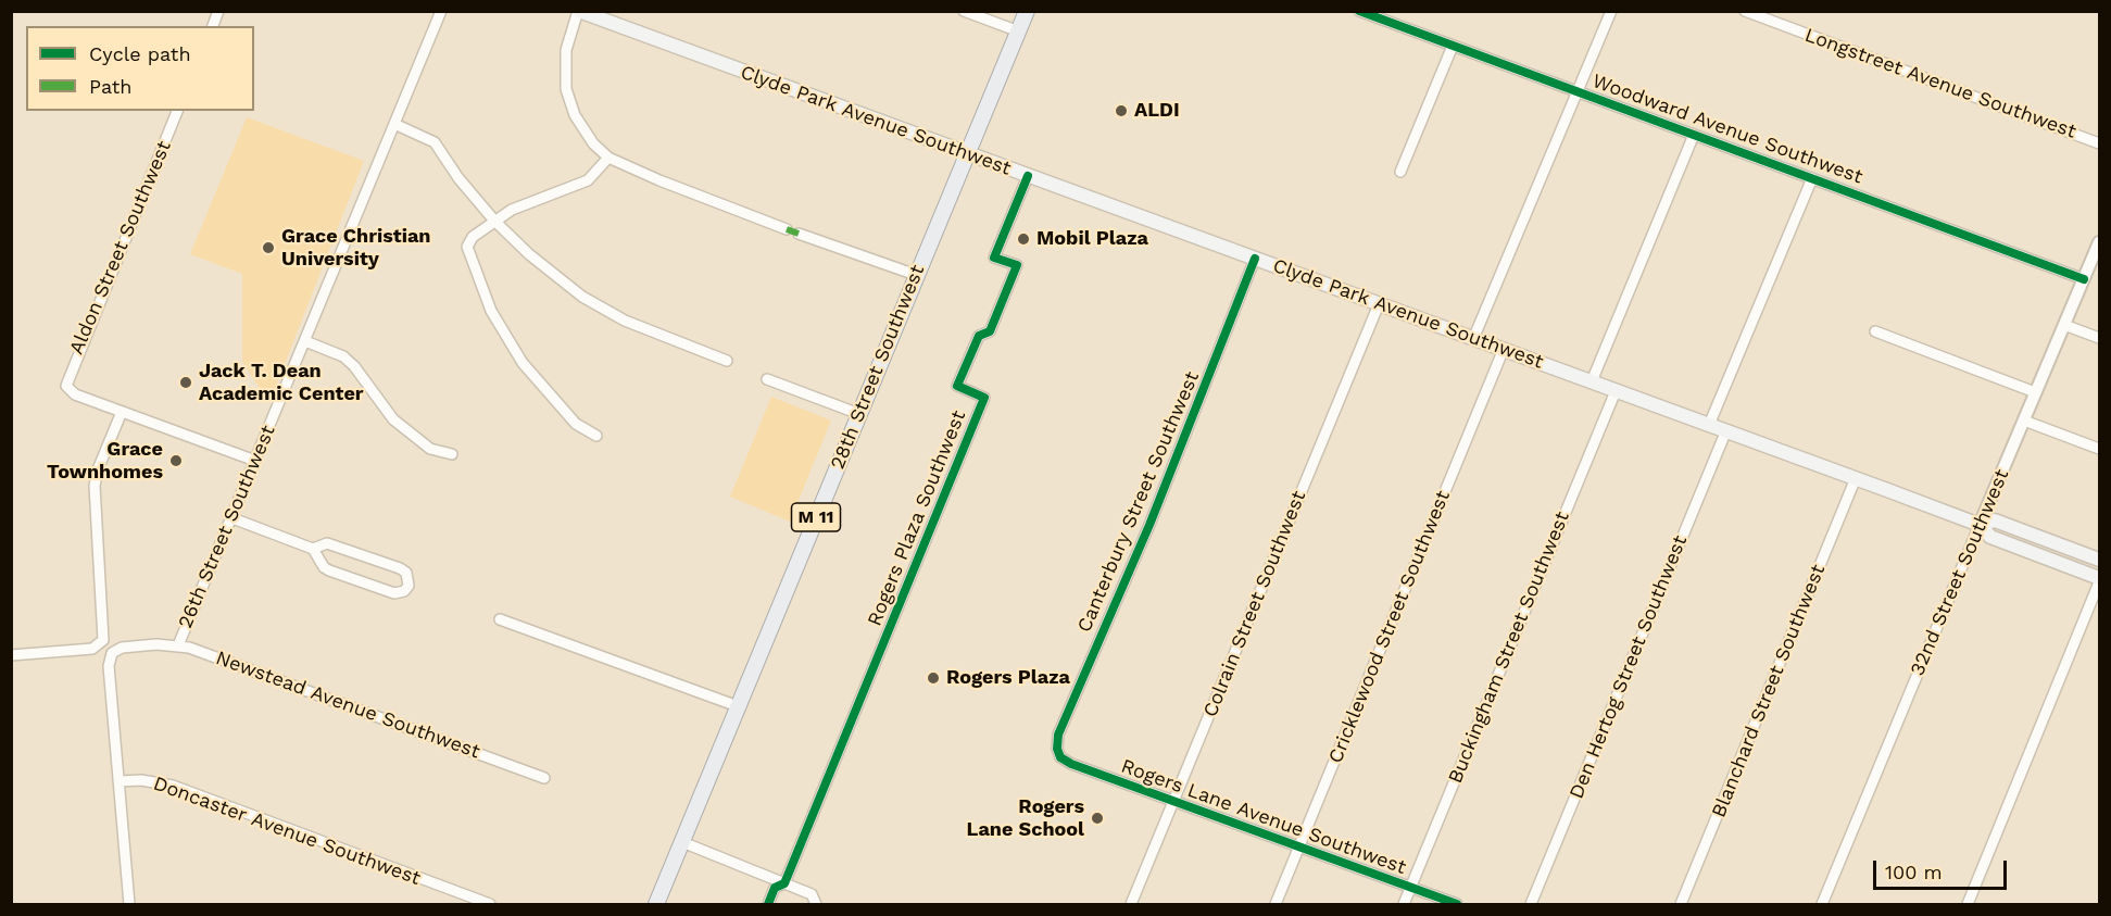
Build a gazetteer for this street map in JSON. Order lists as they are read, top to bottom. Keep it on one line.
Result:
{"streets":{"main road":["Clyde Park Avenue Southwest","28th Street Southwest","M 11"],"street":["Longstreet Avenue Southwest","Woodward Avenue Southwest","Aldon Street Southwest","Canterbury Street Southwest","Rogers Plaza Southwest","26th Street Southwest","32nd Street Southwest","Colrain Street Southwest","Cricklewood Street Southwest","Buckingham Street Southwest","Den Hertog Street Southwest","Blanchard Street Southwest","Newstead Avenue Southwest","Rogers Lane Avenue Southwest","Doncaster Avenue Southwest"]},"crossings":[["Clyde Park Avenue Southwest","28th Street Southwest"],["Clyde Park Avenue Southwest","Canterbury Street Southwest"],["Clyde Park Avenue Southwest","Rogers Plaza Southwest"],["Clyde Park Avenue Southwest","32nd Street Southwest"],["Clyde Park Avenue Southwest","Colrain Street Southwest"],["Clyde Park Avenue Southwest","Cricklewood Street Southwest"],["Clyde Park Avenue Southwest","Buckingham Street Southwest"],["Clyde Park Avenue Southwest","Den Hertog Street Southwest"],["Clyde Park Avenue Southwest","Blanchard Street Southwest"],["Woodward Avenue Southwest","32nd Street Southwest"],["Canterbury Street Southwest","Rogers Lane Avenue Southwest"],["26th Street Southwest","Newstead Avenue Southwest"],["Colrain Street Southwest","Rogers Lane Avenue Southwest"],["Cricklewood Street Southwest","Rogers Lane Avenue Southwest"],["Buckingham Street Southwest","Rogers Lane Avenue Southwest"],["Newstead Avenue Southwest","Doncaster Avenue Southwest"]],"places":["ALDI","Mobil Plaza","Grace Christian University","Jack T. Dean Academic Center","Grace Townhomes","Rogers Plaza","Rogers Lane School"],"legend":["Cycle path","Path"],"scale_bar":"100 m"}
